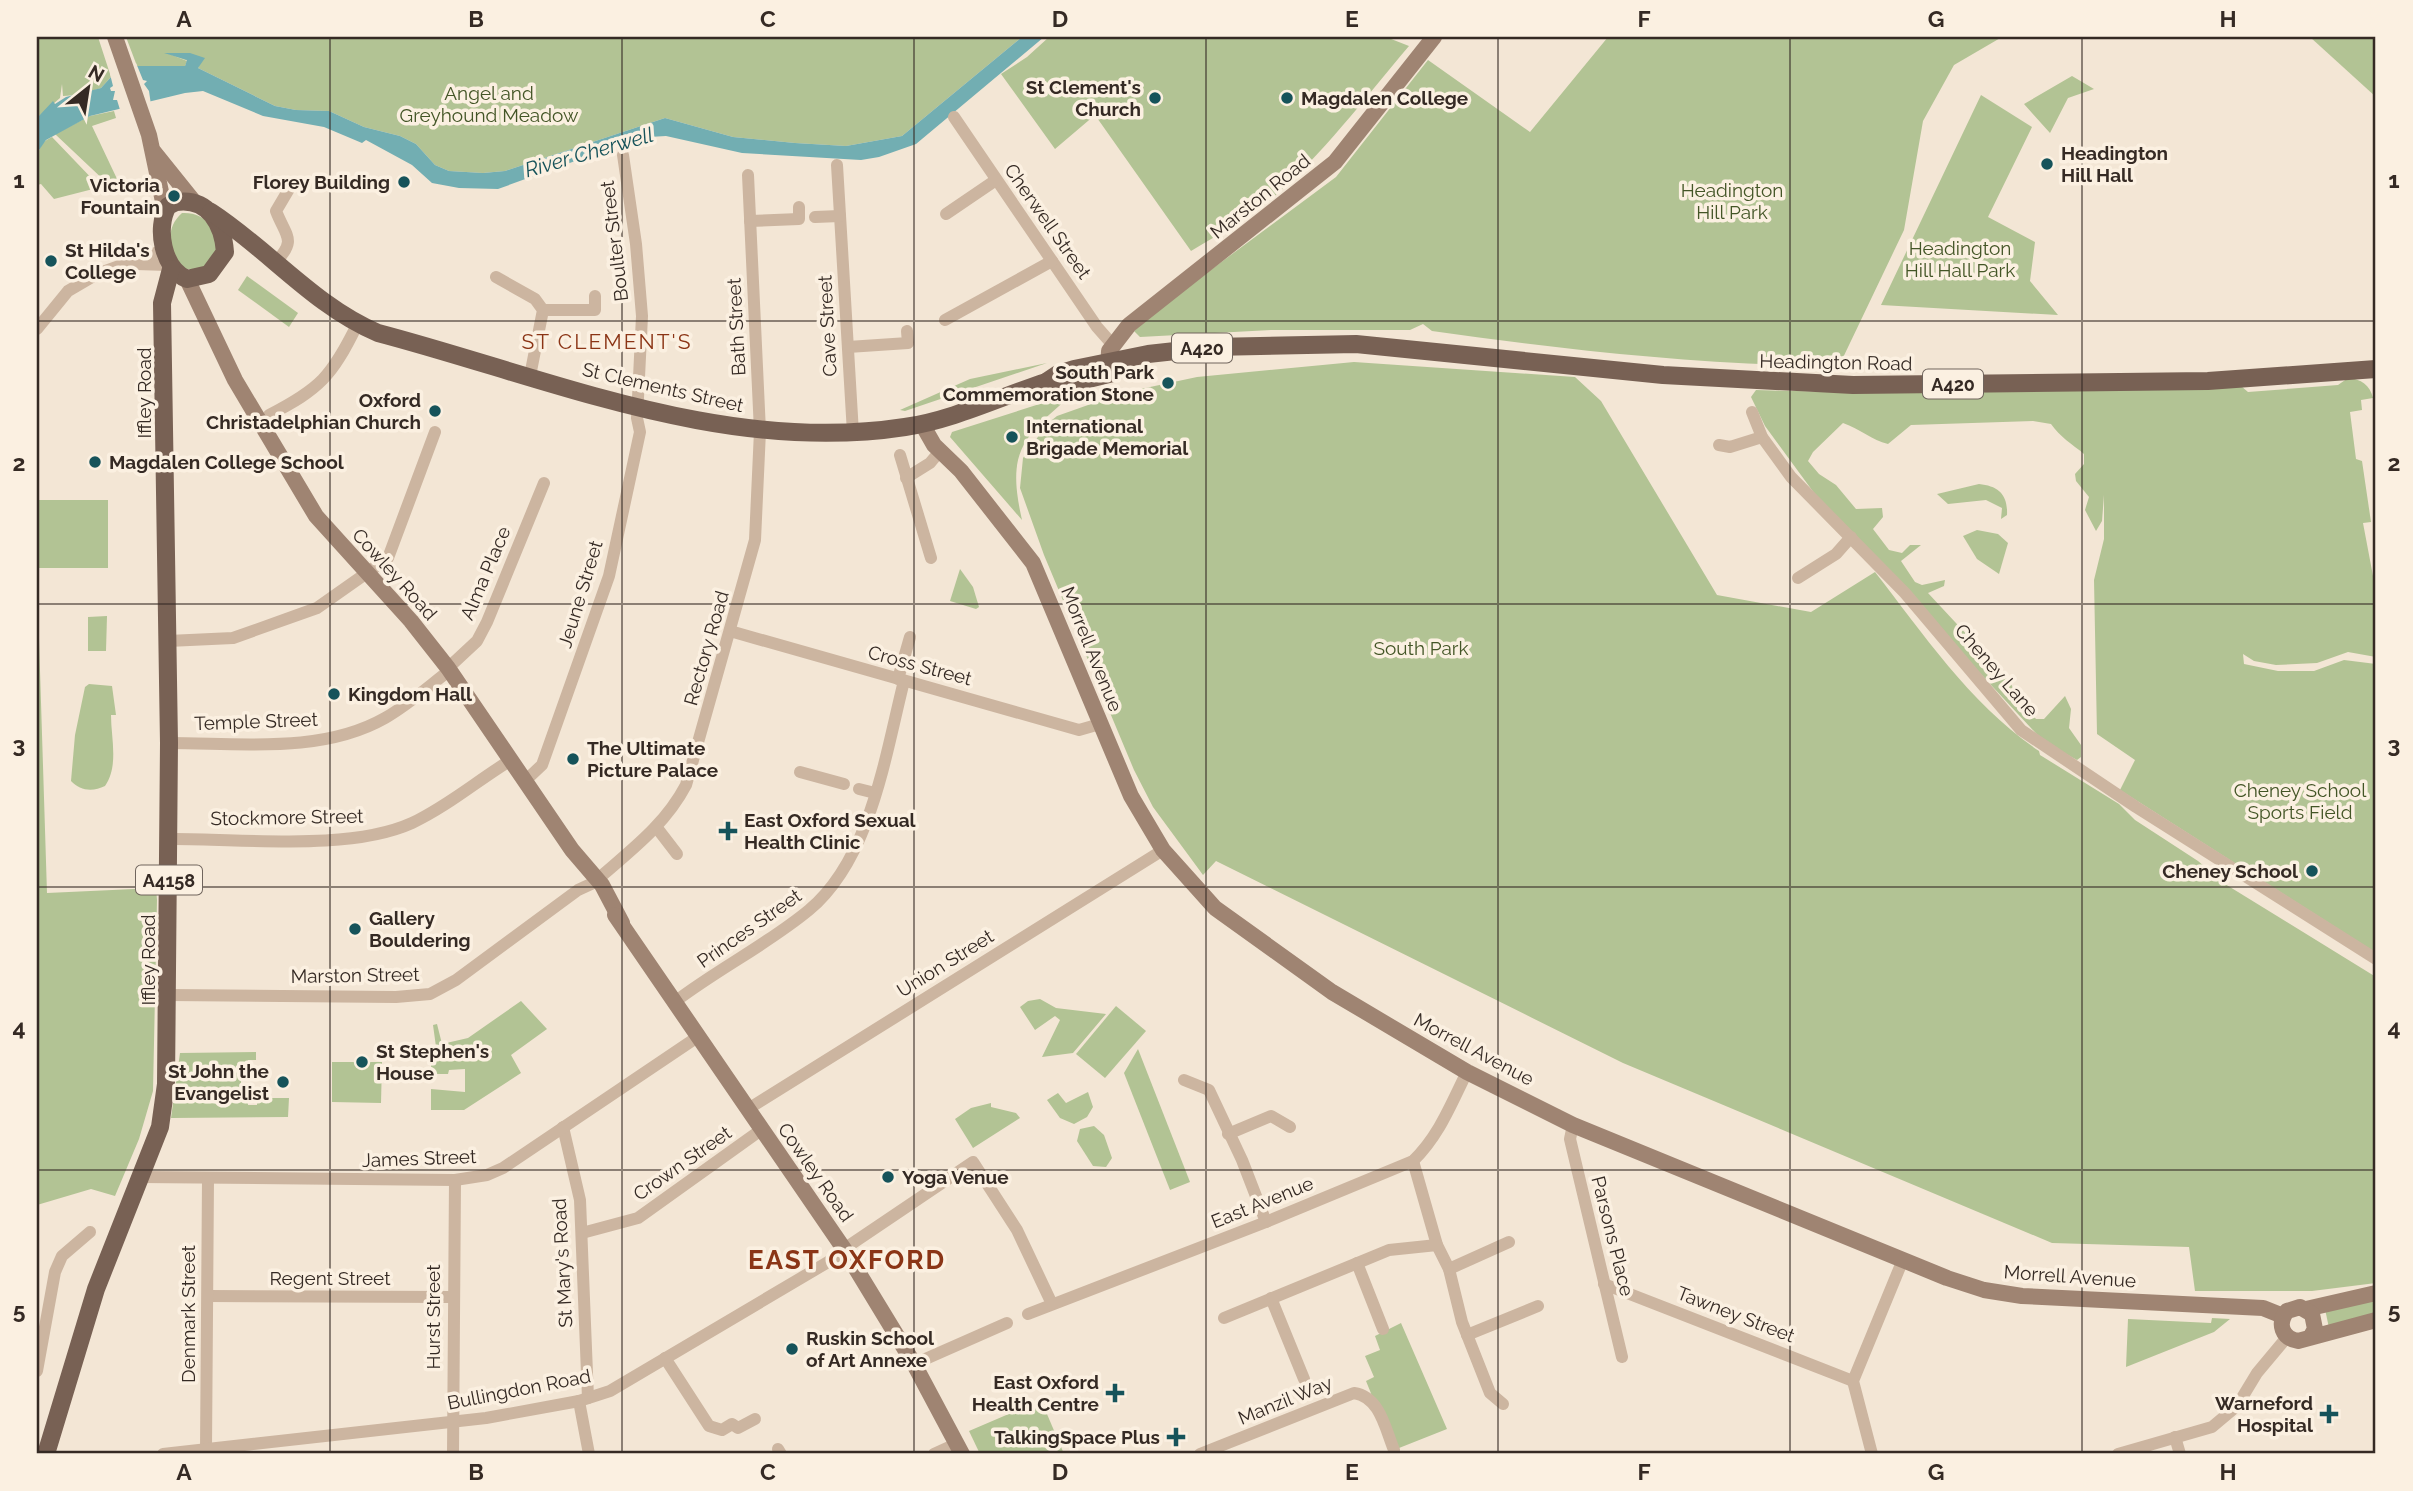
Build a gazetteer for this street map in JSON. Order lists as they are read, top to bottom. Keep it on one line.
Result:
{"streets":{"main road":["A420","Headington Road","St Clements Street","Iffley Road","A4158"],"street":["Marston Road","Cherwell Street","Boulter Street","Cave Street","Bath Street","Alma Place","Cowley Road","Jeune Street","Rectory Road","Morrell Avenue","Cross Street","Cheney Lane","Temple Street","Stockmore Street","Princes Street","Union Street","Marston Street","James Street","Crown Street","East Avenue","Parsons Place","St Mary's Road","Regent Street","Denmark Street","Tawney Street","Hurst Street","Bullingdon Road","Manzil Way"]},"crossings":[["Marston Road","Cherwell Street"],["Marston Road","A420"],["Marston Road","Headington Road"],["Cherwell Street","A420"],["Cherwell Street","Headington Road"],["Boulter Street","St Clements Street"],["Boulter Street","Jeune Street"],["Cave Street","St Clements Street"],["Bath Street","St Clements Street"],["Bath Street","Rectory Road"],["A420","Headington Road"],["A420","St Clements Street"],["A420","Morrell Avenue"],["St Clements Street","Iffley Road"],["St Clements Street","Cowley Road"],["St Clements Street","Jeune Street"],["St Clements Street","Rectory Road"],["St Clements Street","Morrell Avenue"],["Iffley Road","Cowley Road"],["Iffley Road","Temple Street"],["Iffley Road","Stockmore Street"],["Iffley Road","Marston Street"],["Iffley Road","James Street"],["Alma Place","Cowley Road"],["Alma Place","Temple Street"],["Cowley Road","Jeune Street"],["Cowley Road","Rectory Road"],["Cowley Road","Temple Street"],["Cowley Road","Stockmore Street"],["Cowley Road","Princes Street"],["Cowley Road","Union Street"],["Cowley Road","Marston Street"],["Cowley Road","James Street"],["Cowley Road","Crown Street"],["Cowley Road","Bullingdon Road"],["Rectory Road","Cross Street"],["Rectory Road","Marston Street"],["Morrell Avenue","Cross Street"],["Morrell Avenue","Union Street"],["Morrell Avenue","East Avenue"],["Morrell Avenue","Parsons Place"],["Cross Street","Princes Street"],["James Street","St Mary's Road"],["James Street","Denmark Street"],["James Street","Hurst Street"],["Crown Street","St Mary's Road"],["East Avenue","Bullingdon Road"],["Parsons Place","Tawney Street"],["St Mary's Road","Bullingdon Road"],["Regent Street","Denmark Street"],["Regent Street","Hurst Street"],["Denmark Street","Bullingdon Road"],["Hurst Street","Bullingdon Road"]],"districts":["ST CLEMENT'S","EAST OXFORD"],"water":["River Cherwell"],"parks":["Angel and Greyhound Meadow","Headington Hill Park","Headington Hill Hall Park","South Park","Cheney School Sports Field"],"places":{"other":["St Clement's Church","Magdalen College","Headington Hill Hall","Florey Building","Victoria Fountain","St Hilda's College","South Park Commemoration Stone","Oxford Christadelphian Church","International Brigade Memorial","Magdalen College School","Kingdom Hall","The Ultimate Picture Palace","Cheney School","Gallery Bouldering","St Stephen's House","St John the Evangelist","Yoga Venue","Ruskin School of Art Annexe"],"health":["East Oxford Sexual Health Clinic","East Oxford Health Centre","Warneford Hospital","TalkingSpace Plus"]},"north":"top right","grid":{"columns":["A","B","C","D","E","F","G","H"],"rows":["1","2","3","4","5"]}}
